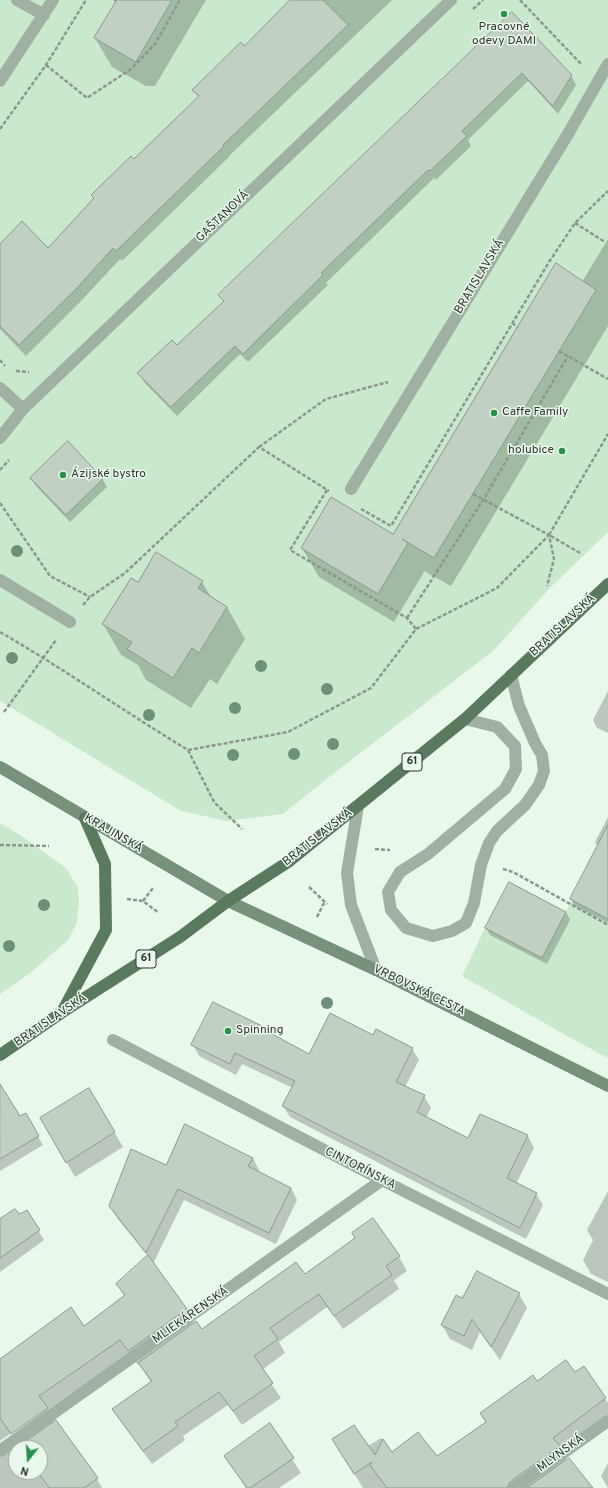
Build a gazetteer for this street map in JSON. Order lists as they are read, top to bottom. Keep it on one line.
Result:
{"streets":{"main road":["BRATISLAVSKÁ","61","KRAJINSKÁ","VRBOVSKÁ CESTA"],"street":["GAŠTANOVÁ","CINTORÍNSKA","MLIEKÁRENSKÁ","MLYNSKÁ"]},"crossings":[["BRATISLAVSKÁ","KRAJINSKÁ"],["BRATISLAVSKÁ","VRBOVSKÁ CESTA"],["KRAJINSKÁ","VRBOVSKÁ CESTA"],["CINTORÍNSKA","MLIEKÁRENSKÁ"]],"places":["Pracovné odevy DAMI","Caffe Family","holubice","Ázijské bystro","Spinning"],"north":"bottom"}
